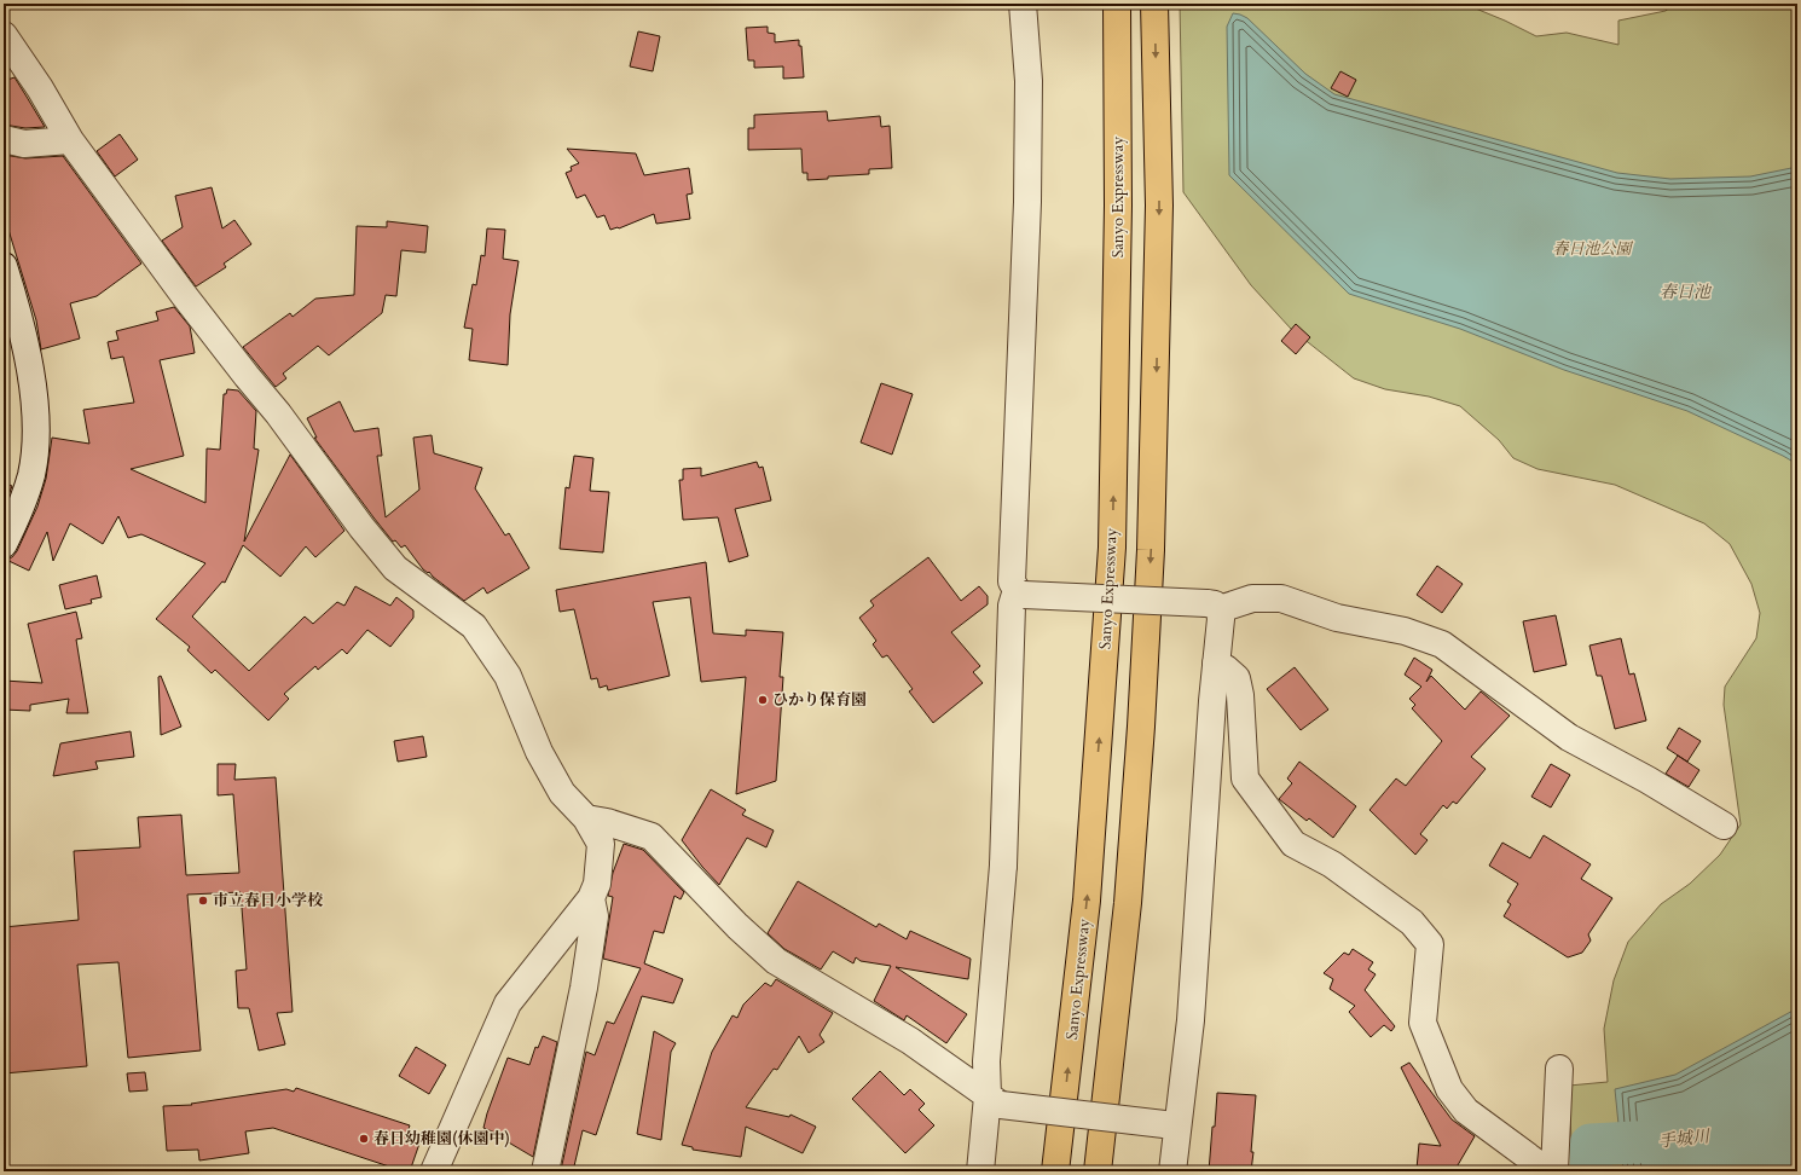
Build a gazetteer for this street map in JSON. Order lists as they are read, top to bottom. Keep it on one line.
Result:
{"streets":{"highway":["Sanyo Expressway"]},"water":["春日池","手城川"],"parks":["春日池公園"],"places":["ひかり保育園","市立春日小学校","春日幼稚園(休園中)"]}
